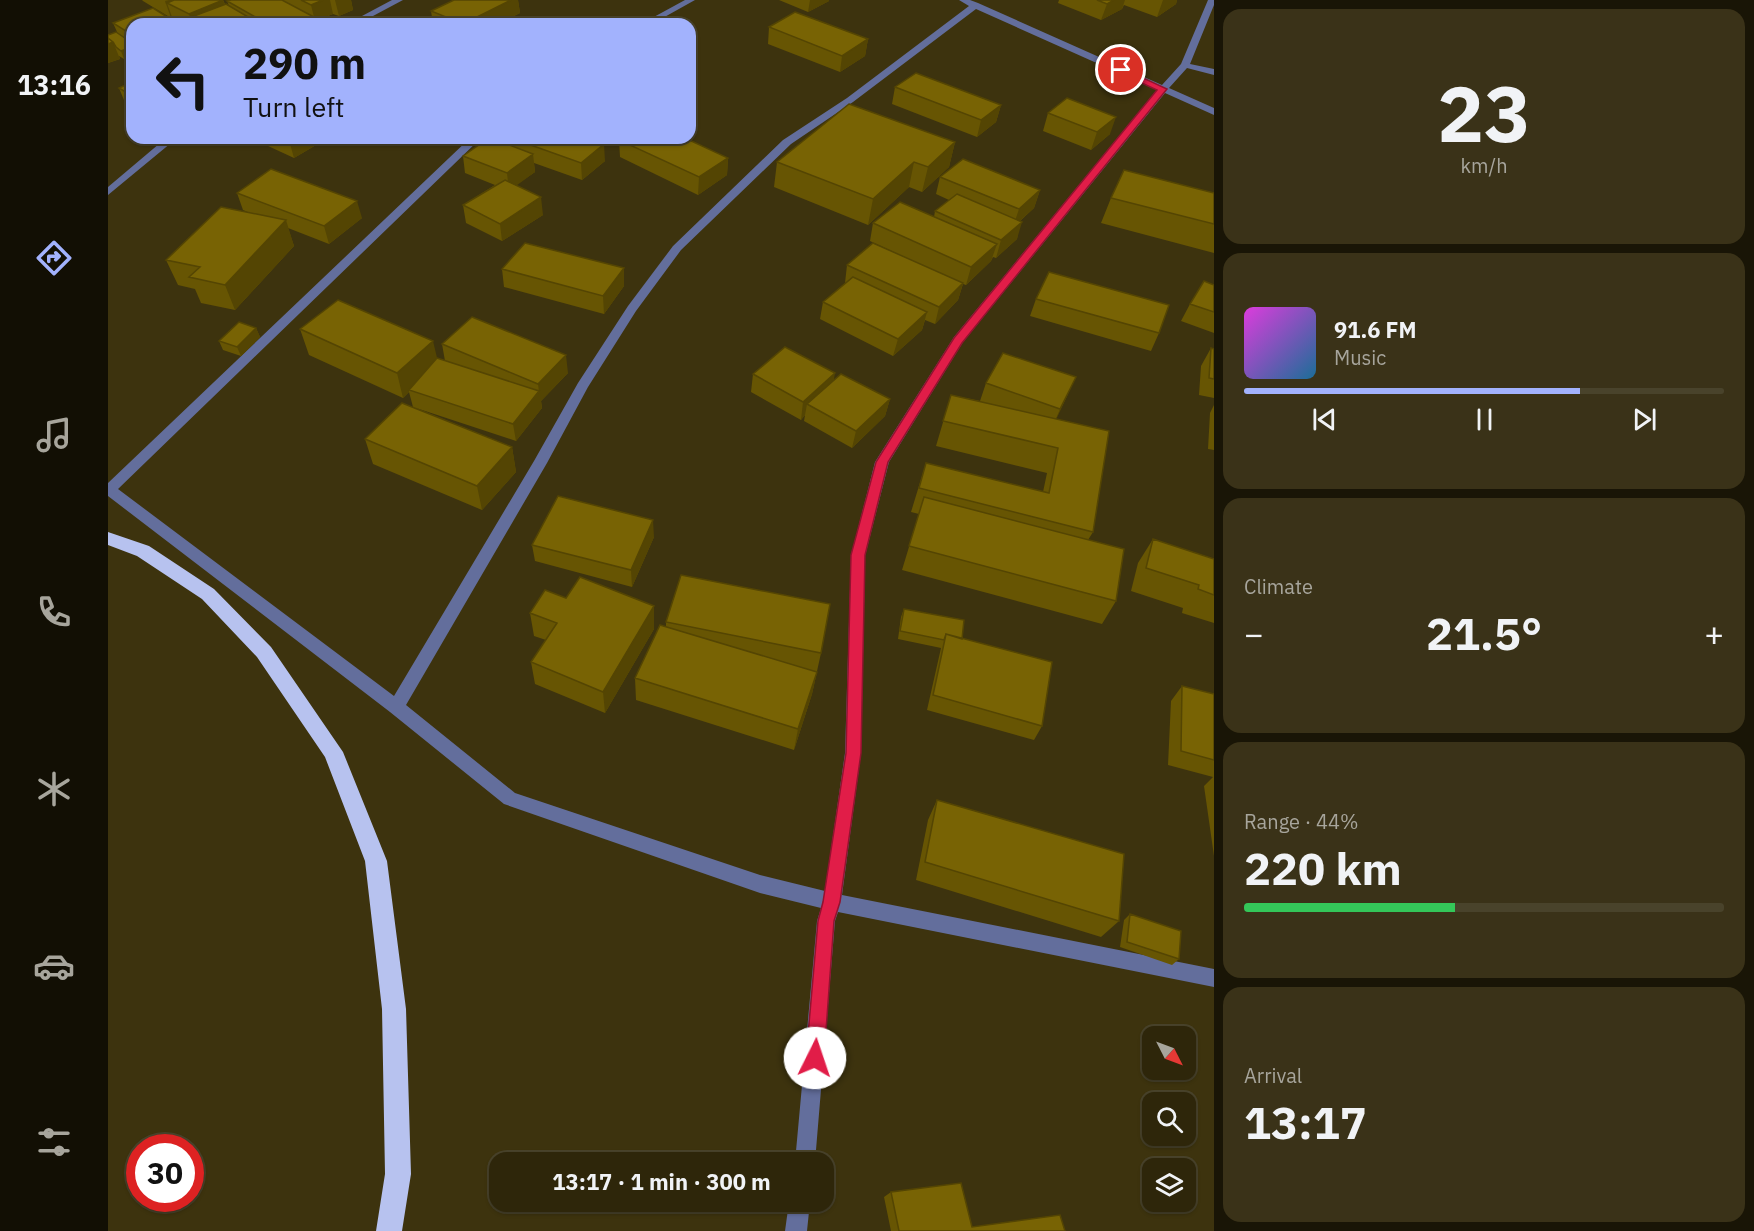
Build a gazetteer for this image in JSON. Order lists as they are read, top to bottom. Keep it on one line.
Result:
{"north":"bottom right","page":{"tabs":"13:16","tile":[["23","km/h"],"Climate",["Range · 44%","220 km"],["Arrival","13:17"]],"turn":["290 m","Turn left"],"song":["91.6 FM","Music"],"heat":["−","21.5°","+"],"limit":"30","trip":"13:17 · 1 min · 300 m"}}
